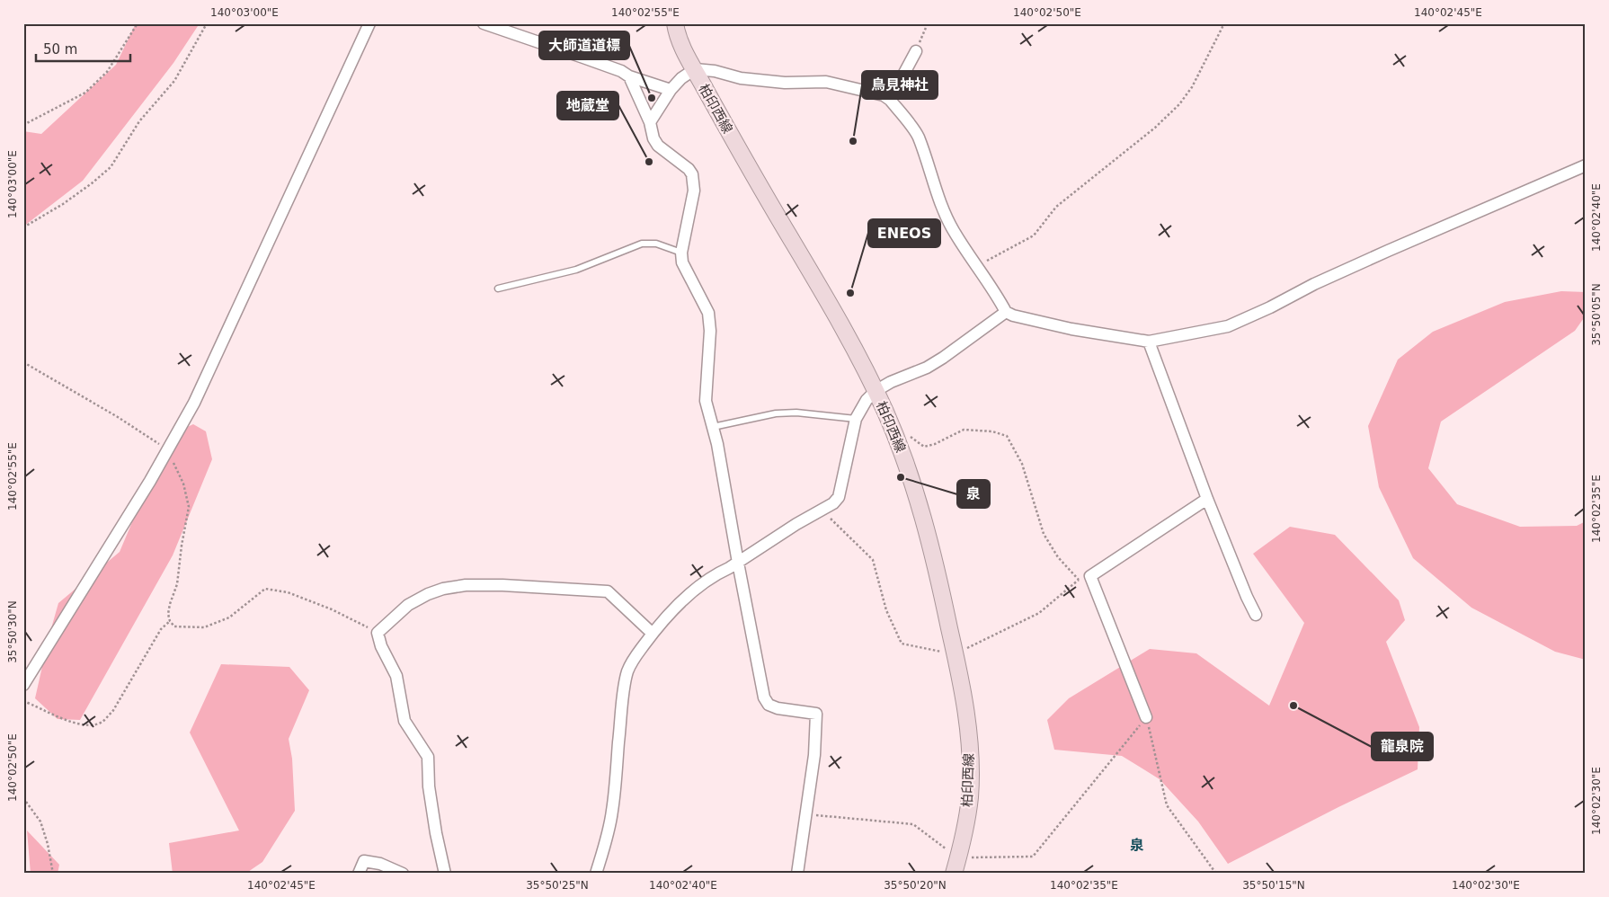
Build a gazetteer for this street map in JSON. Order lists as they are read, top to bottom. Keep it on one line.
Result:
{"streets":{"main road":["柏印西線"]},"districts":["泉"],"places":["大師道道標","鳥見神社","地蔵堂","ENEOS","泉","龍泉院"],"scale_bar":"50 m","coordinates":["140°03'00\"E","140°02'55\"E","140°02'50\"E","140°02'45\"E","140°02'40\"E","35°50'05\"N","140°02'35\"E","35°50'30\"N","140°02'30\"E","35°50'25\"N","35°50'20\"N","35°50'15\"N"]}
